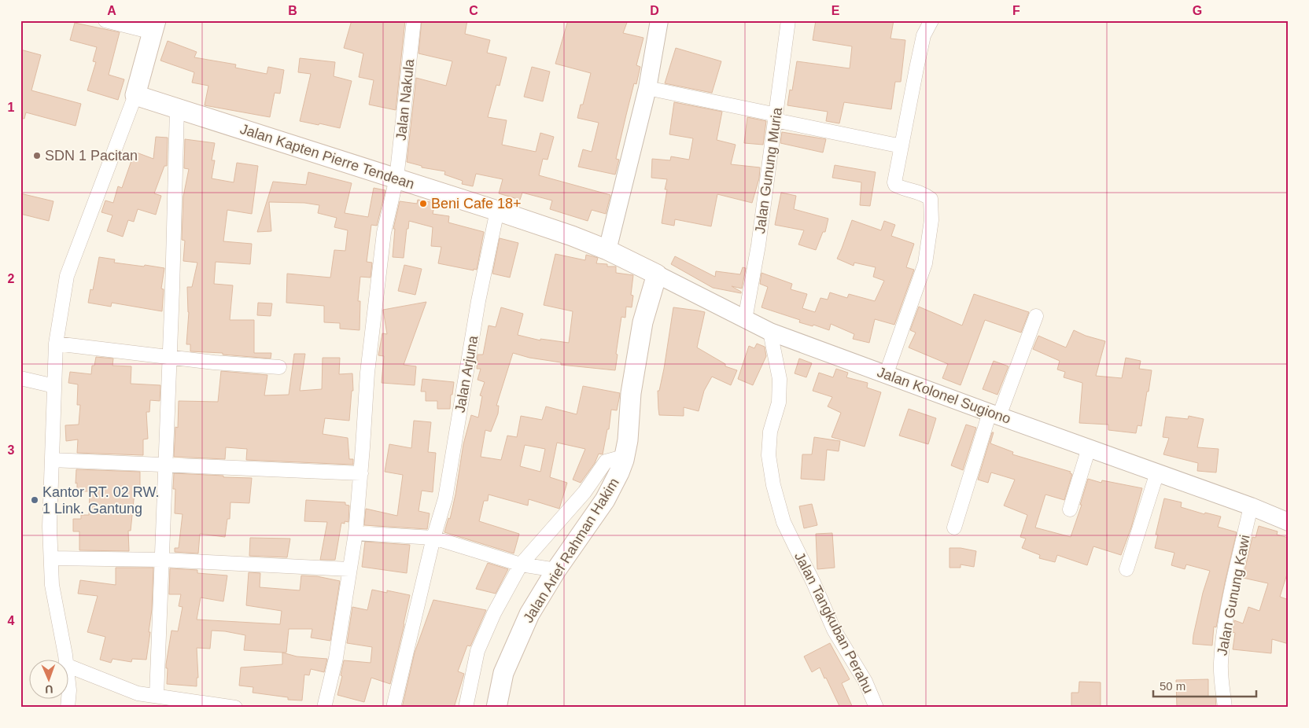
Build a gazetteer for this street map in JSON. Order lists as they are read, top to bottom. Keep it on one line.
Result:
{"streets":{"main road":["Jalan Kapten Pierre Tendean","Jalan Kolonel Sugiono","Jalan Arief Rahman Hakim"],"street":["Jalan Nakula","Jalan Gunung Muria","Jalan Arjuna","Jalan Gunung Kawi","Jalan Tangkuban Perahu"]},"crossings":[["Jalan Nakula","Jalan Kapten Pierre Tendean"],["Jalan Kapten Pierre Tendean","Jalan Arjuna"],["Jalan Kapten Pierre Tendean","Jalan Kolonel Sugiono"],["Jalan Gunung Muria","Jalan Kolonel Sugiono"],["Jalan Kolonel Sugiono","Jalan Arief Rahman Hakim"],["Jalan Kolonel Sugiono","Jalan Gunung Kawi"],["Jalan Kolonel Sugiono","Jalan Tangkuban Perahu"]],"places":["SDN 1 Pacitan","Beni Cafe 18+","Kantor RT. 02 RW. 1 Link. Gantung"],"scale_bar":"50 m","north":"bottom","grid":{"columns":["A","B","C","D","E","F","G"],"rows":["1","2","3","4"]}}
